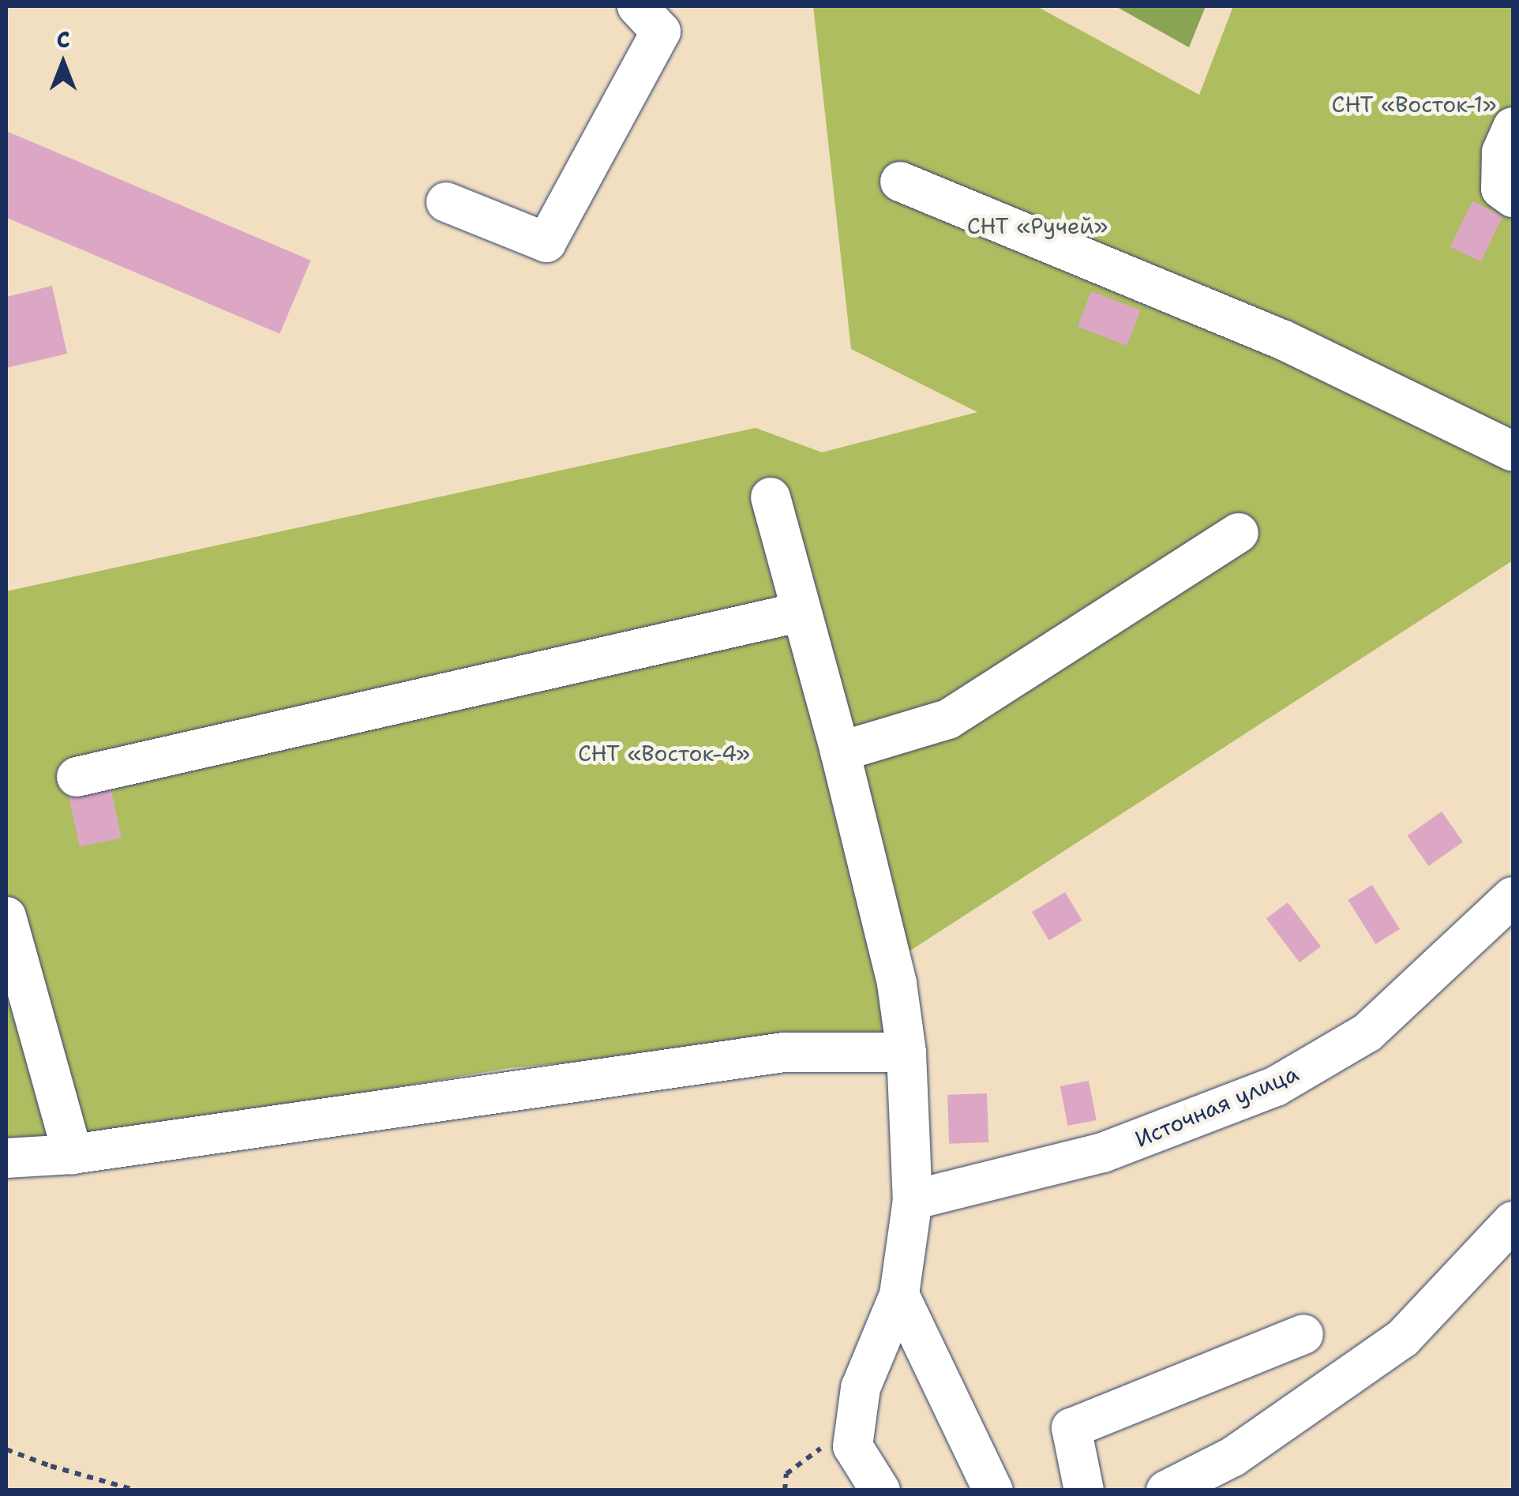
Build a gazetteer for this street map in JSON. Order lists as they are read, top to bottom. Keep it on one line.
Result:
{"streets":{"street":["Источная улица"]},"parks":["СНТ «Восток-1»","СНТ «Ручей»","СНТ «Восток-4»"],"north":"top"}
